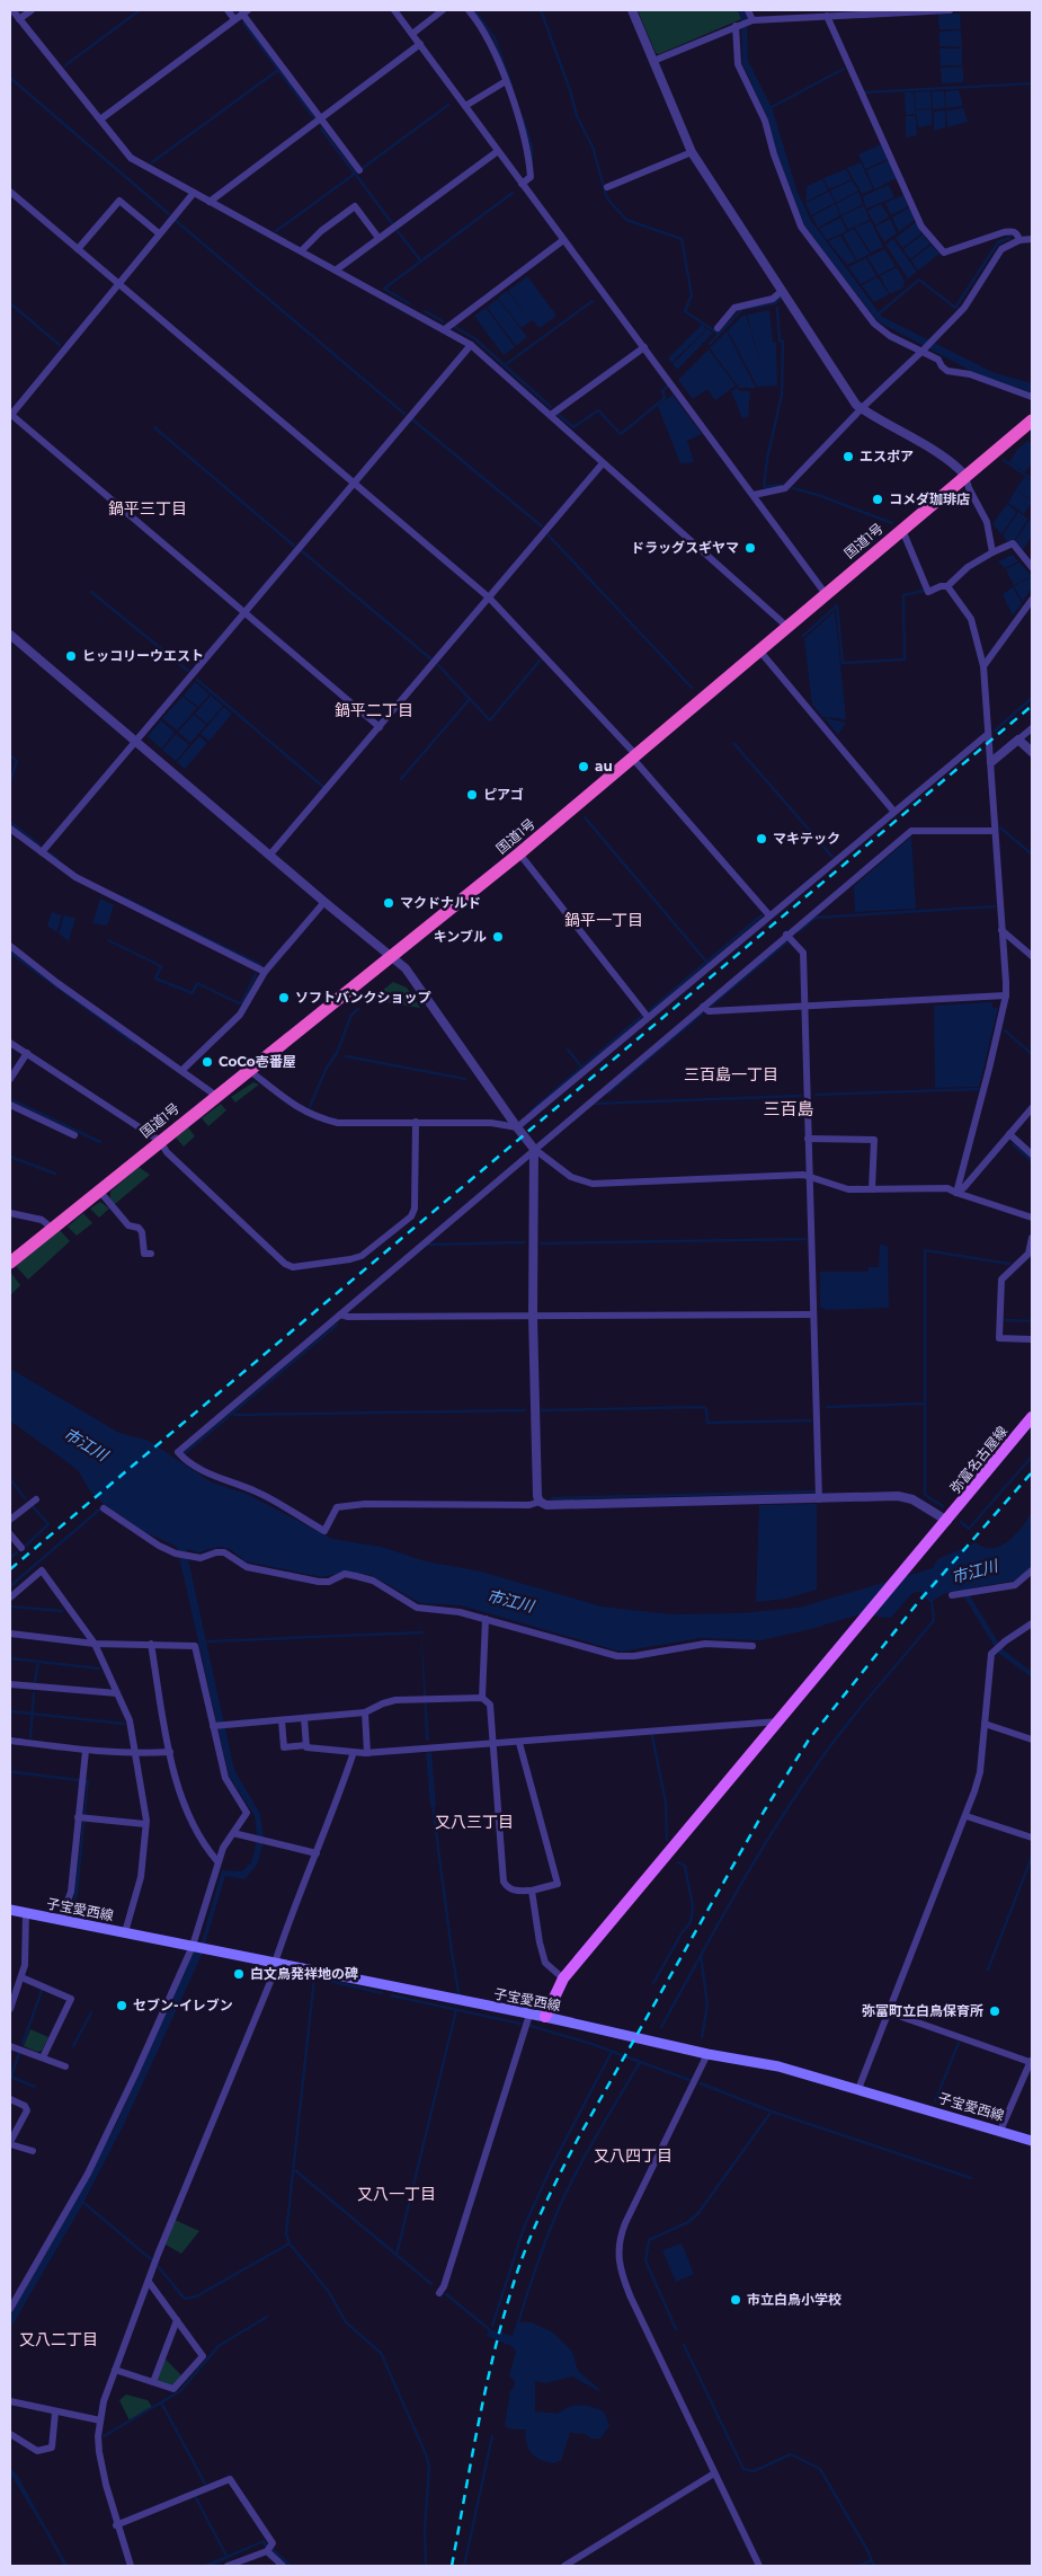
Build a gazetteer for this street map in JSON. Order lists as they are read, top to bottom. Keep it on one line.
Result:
{"streets":{"highway":["国道1号"],"main road":["弥富名古屋線","子宝愛西線"]},"crossings":[["弥富名古屋線","子宝愛西線"]],"districts":["鍋平三丁目","鍋平二丁目","鍋平一丁目","三百島一丁目","三百島","又八三丁目","又八四丁目","又八一丁目","又八二丁目"],"water":["市江川"],"places":["エスポア","コメダ珈琲店","ドラッグスギヤマ","ヒッコリーウエスト","au","ピアゴ","マキテック","マクドナルド","キンブル","ソフトバンクショップ","CoCo壱番屋","白文鳥発祥地の碑","セブン-イレブン","弥富町立白鳥保育所","市立白鳥小学校"]}
